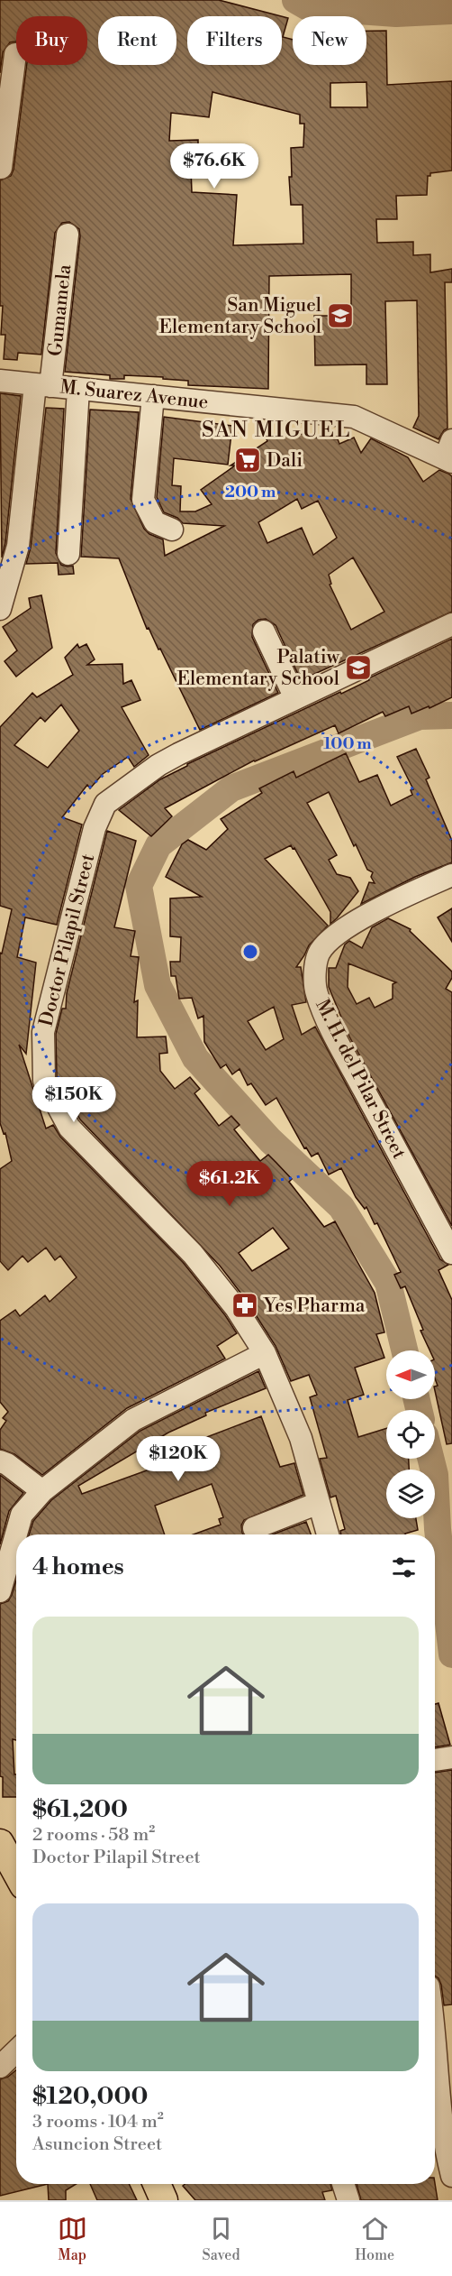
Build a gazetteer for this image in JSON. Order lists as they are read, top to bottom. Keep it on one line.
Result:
{"streets":{"street":["Gumamela","M. Suarez Avenue","Doctor Pilapil Street","M. H. del Pilar Street"]},"crossings":[["Gumamela","M. Suarez Avenue"]],"districts":["SAN MIGUEL"],"places":{"school or university":["San Miguel Elementary School","Palatiw Elementary School"],"supermarket":["Dali"],"pharmacy":["Yes Pharma"]},"north":"left","page":{"chip":["Buy","Rent","Filters","New"],"price":["$76.6K","$150K","$61.2K","$120K"],"heading":"4 homes","list":[{"name":"$61,200","note":"2 rooms · 58 m² · Doctor Pilapil Street"},{"name":"$120,000","note":"3 rooms · 104 m² · Asuncion Street"}],"tabs":["Map","Saved","Home"]},"rings":["200 m","100 m"]}
